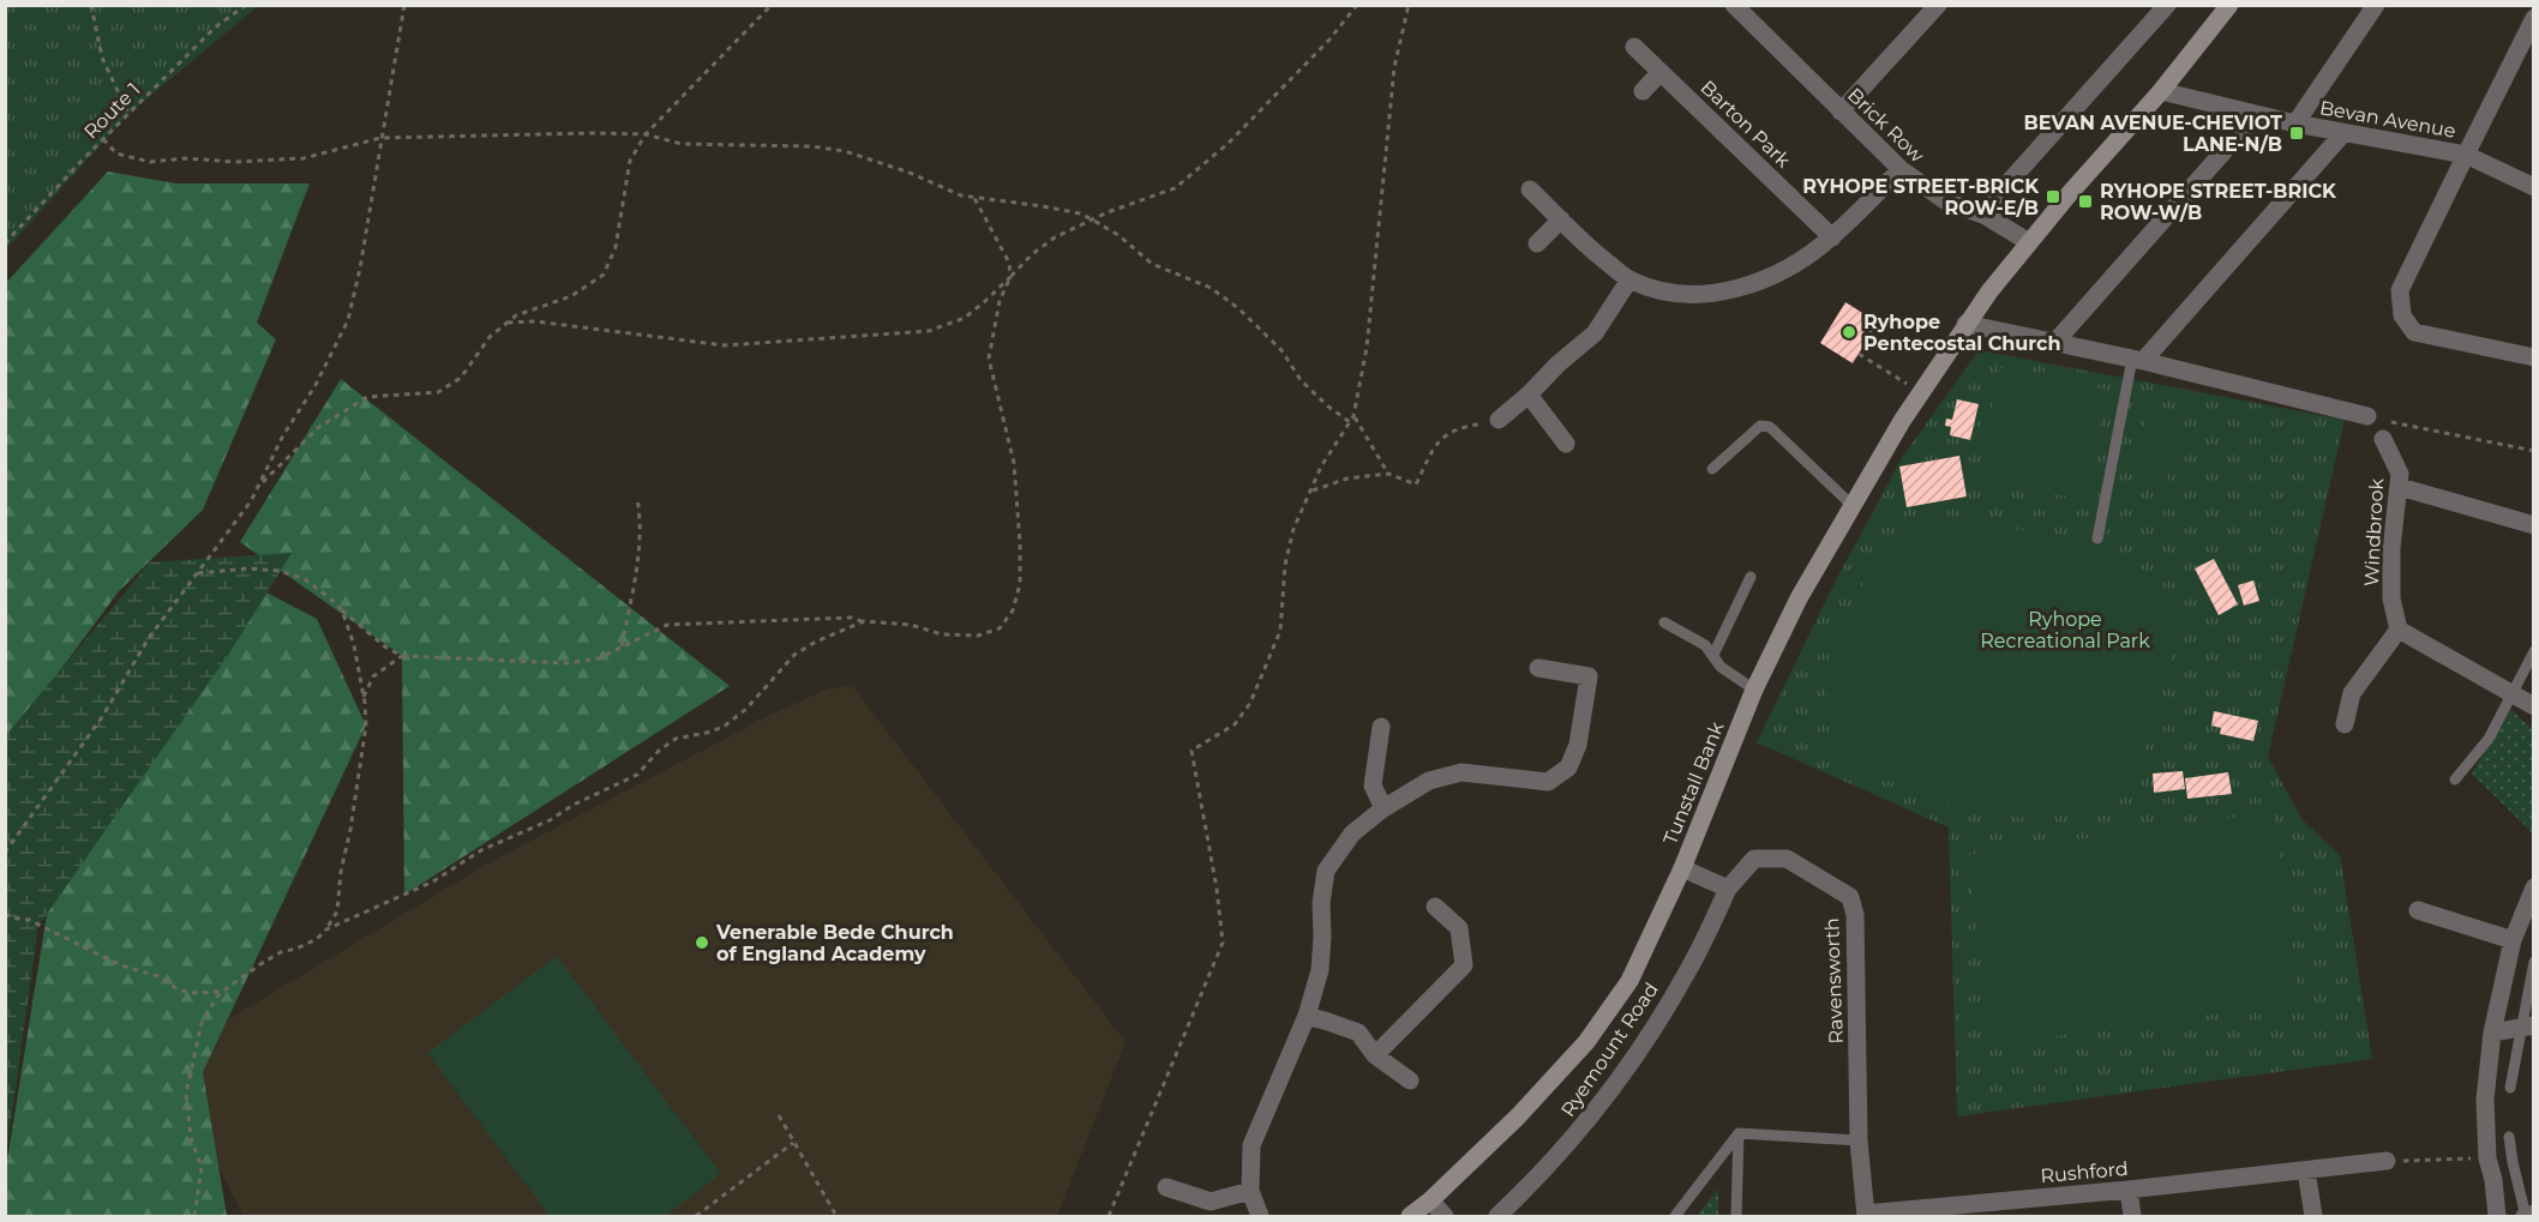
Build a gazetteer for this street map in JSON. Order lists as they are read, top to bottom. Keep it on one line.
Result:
{"streets":{"main road":["Tunstall Bank"],"street":["Bevan Avenue","Barton Park","Brick Row","Windbrook","Ravensworth","Ryemount Road","Rushford"],"path":["Route 1"]},"crossings":[["Bevan Avenue","Tunstall Bank"],["Brick Row","Tunstall Bank"],["Ravensworth","Ryemount Road"],["Ravensworth","Rushford"]],"parks":["Ryhope Recreational Park"],"places":{"transit":["BEVAN AVENUE-CHEVIOT LANE-N/B","RYHOPE STREET-BRICK ROW-E/B","RYHOPE STREET-BRICK ROW-W/B"],"other":["Ryhope Pentecostal Church","Venerable Bede Church of England Academy"]}}
